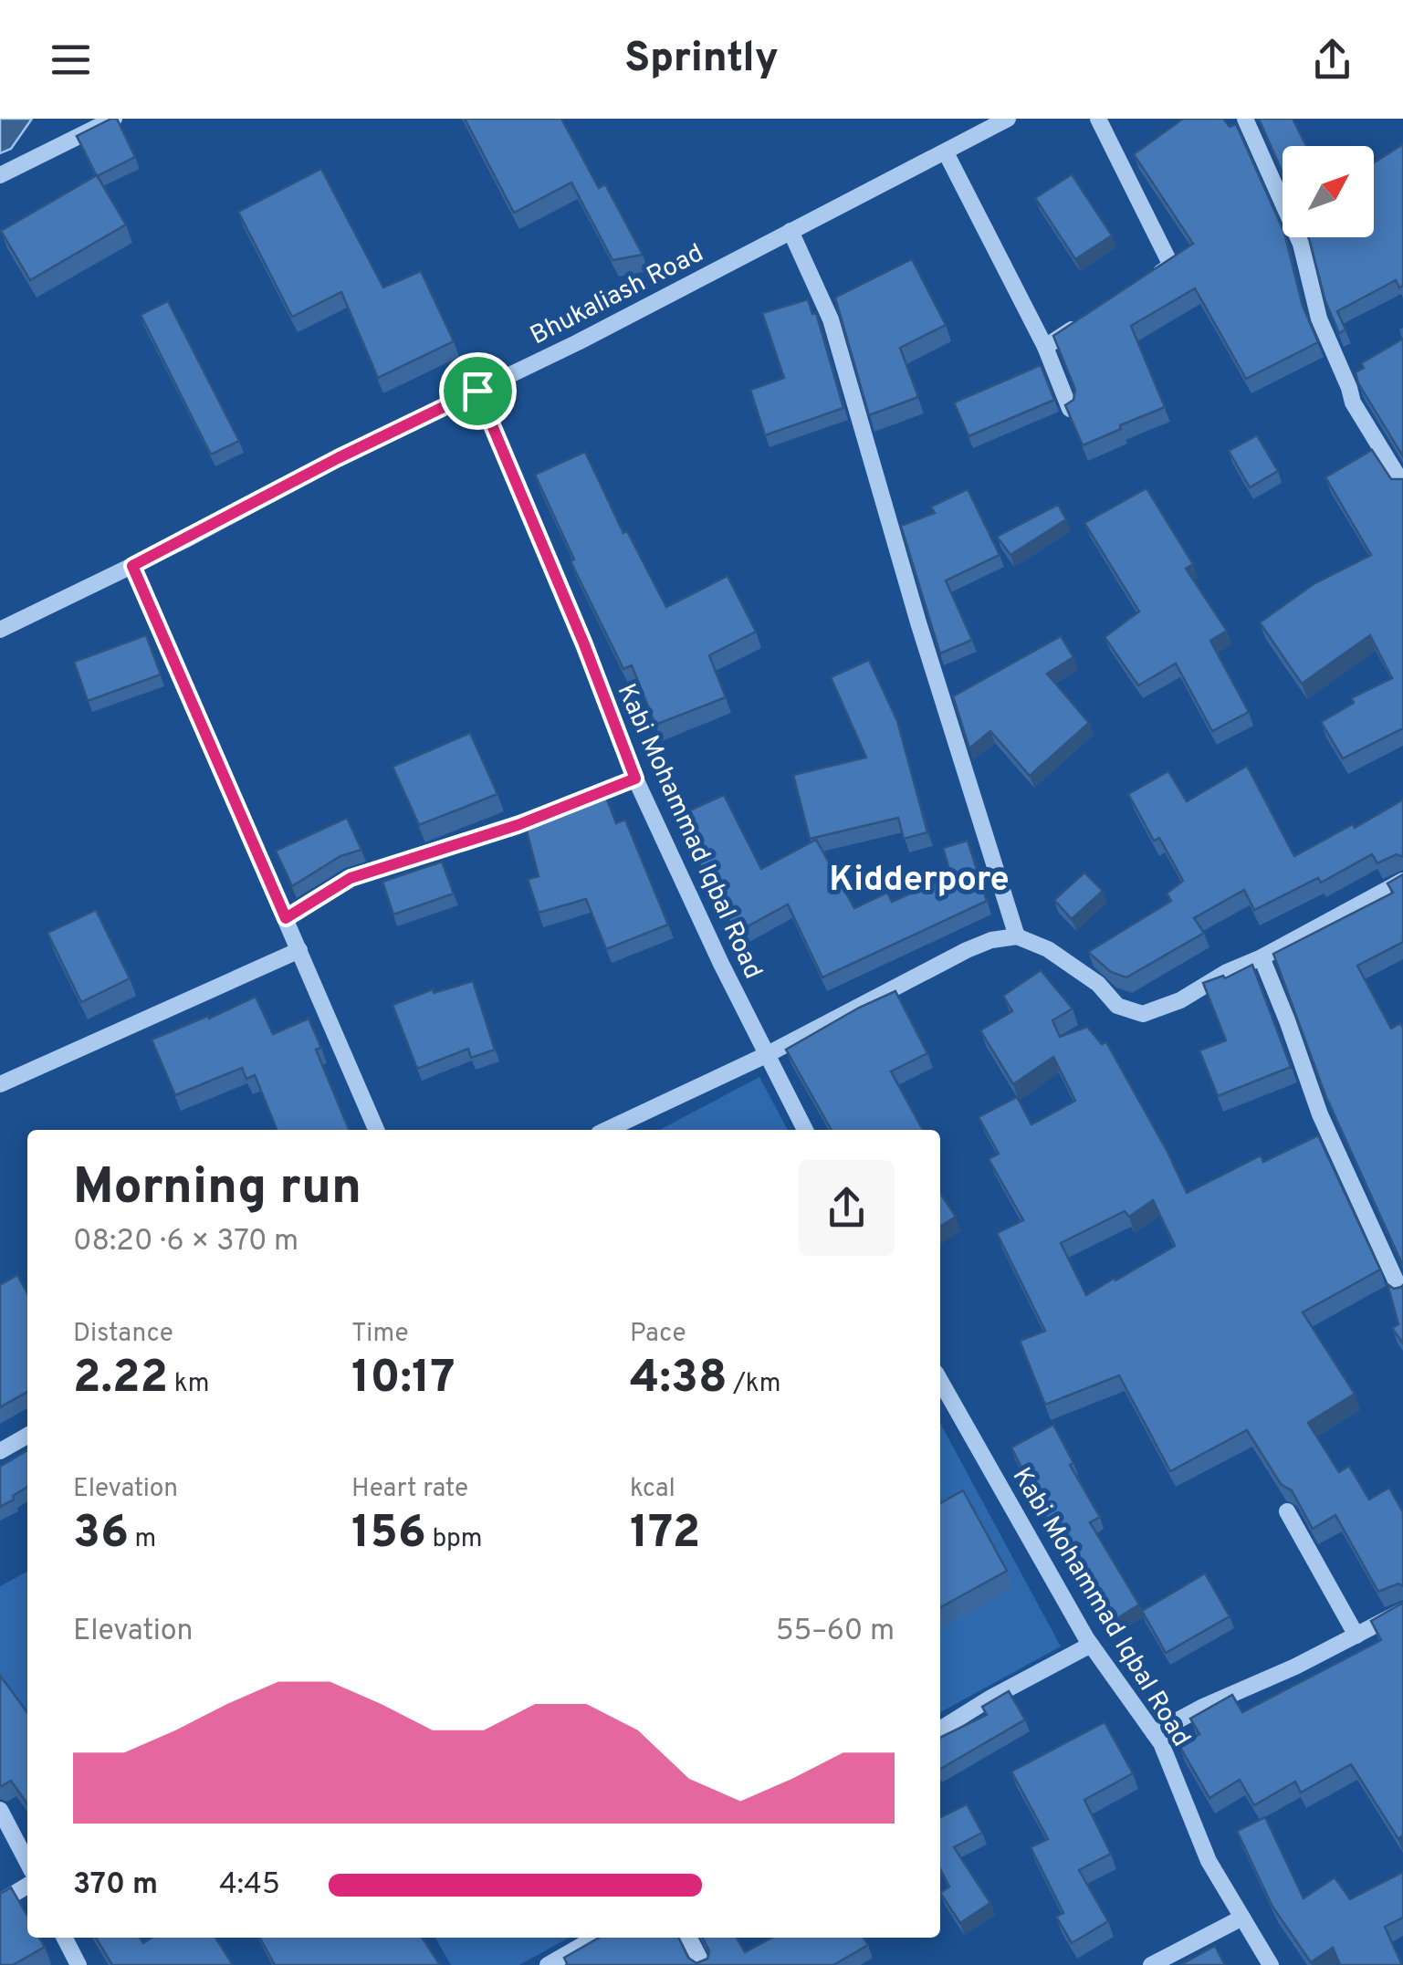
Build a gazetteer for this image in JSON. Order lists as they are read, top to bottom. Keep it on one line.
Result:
{"streets":{"street":["Bhukaliash Road","Kabi Mohammad Iqbal Road"]},"crossings":[["Bhukaliash Road","Kabi Mohammad Iqbal Road"]],"districts":["Kidderpore"],"north":"top right","page":{"header":"Sprintly","heading":["Morning run","08:20 · 6 × 370 m"],"stats":[["Distance","2.22 km"],["Time","10:17"],["Pace","4:38 /km"],["Elevation","36 m"],["Heart rate","156 bpm"],["kcal","172"]],"chart":["Elevation","55–60 m"],"list":[{"name":"370 m","note":"4:45"}]}}
